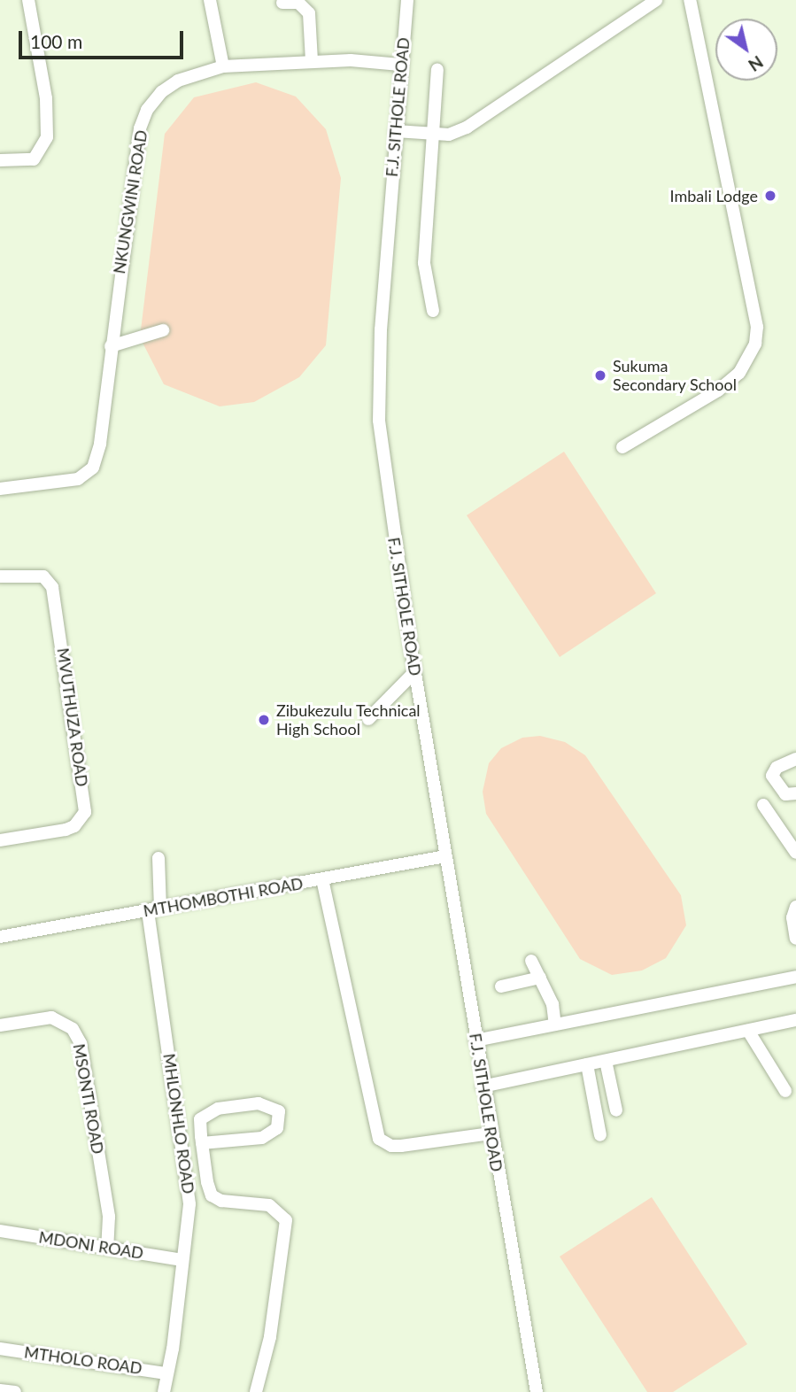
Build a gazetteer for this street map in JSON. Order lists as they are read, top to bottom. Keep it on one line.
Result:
{"streets":{"street":["F.J. SITHOLE ROAD","NKUNGWINI ROAD","MVUTHUZA ROAD","MTHOMBOTHI ROAD","MSONTI ROAD","MHLONHLO ROAD","MDONI ROAD","MTHOLO ROAD"]},"crossings":[["F.J. SITHOLE ROAD","NKUNGWINI ROAD"],["F.J. SITHOLE ROAD","MTHOMBOTHI ROAD"],["MTHOMBOTHI ROAD","MHLONHLO ROAD"],["MSONTI ROAD","MDONI ROAD"],["MHLONHLO ROAD","MDONI ROAD"],["MHLONHLO ROAD","MTHOLO ROAD"]],"places":["Imbali Lodge","Sukuma Secondary School","Zibukezulu Technical High School"],"scale_bar":"100 m","north":"bottom right"}
